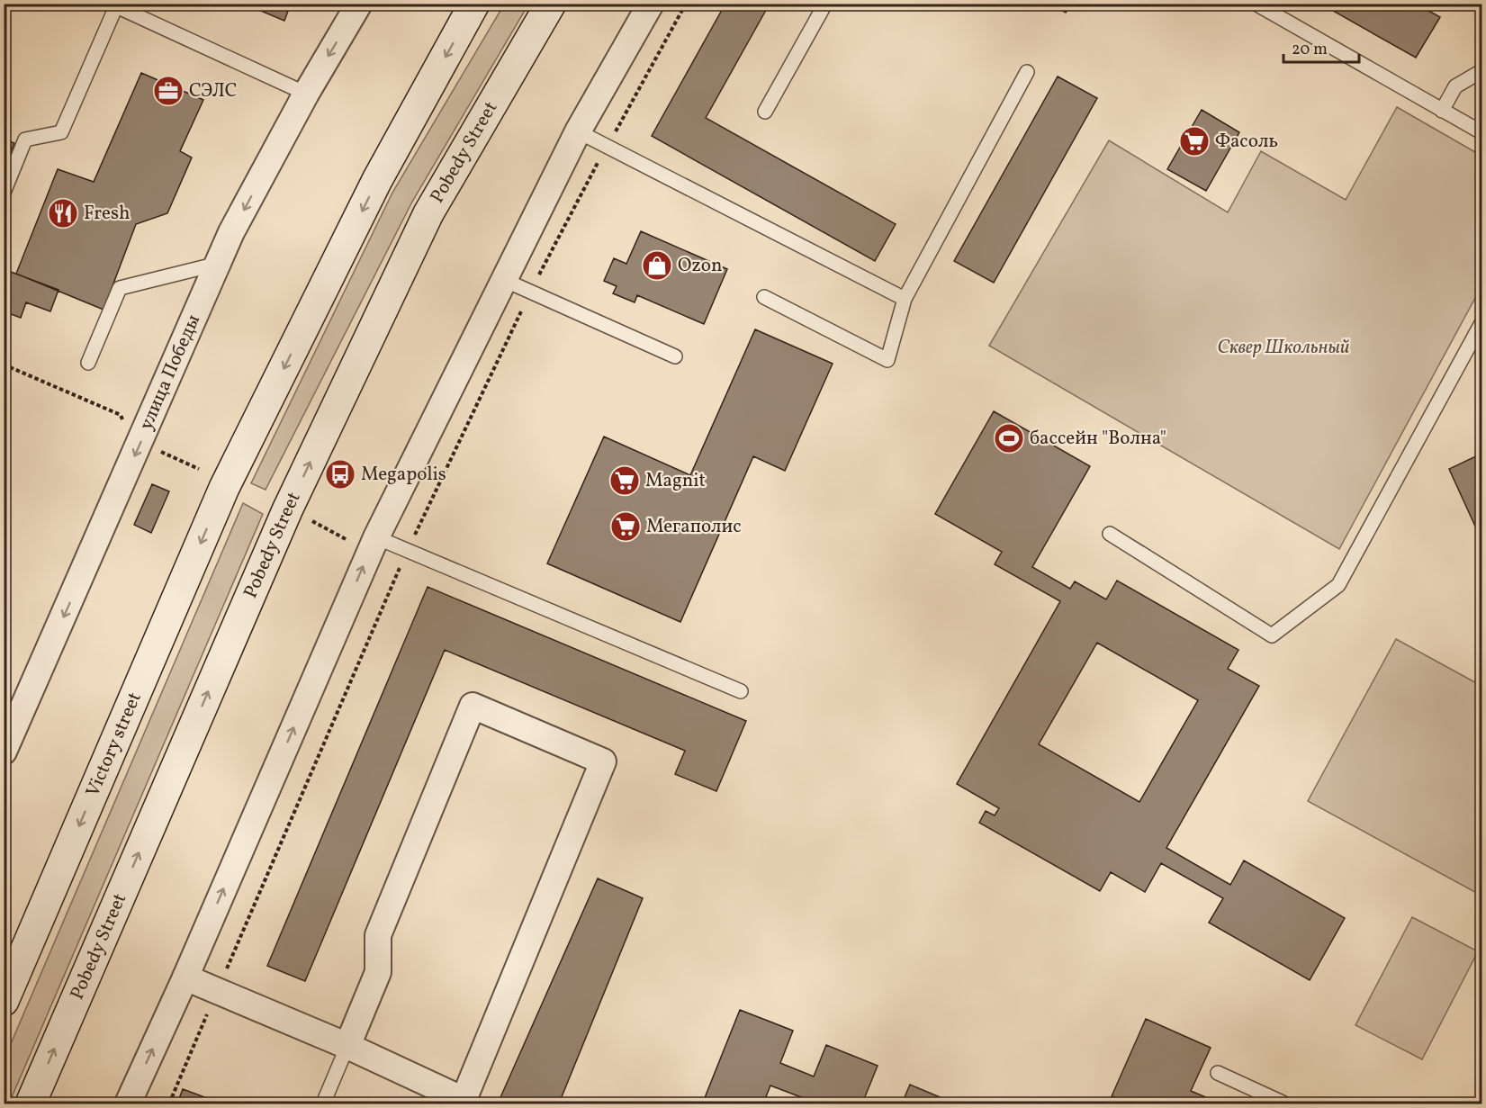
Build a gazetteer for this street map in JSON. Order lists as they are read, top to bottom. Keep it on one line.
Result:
{"streets":{"street":["Pobedy Street","улица Победы"]},"parks":["Сквер Школьный"],"places":{"office":["СЭЛС"],"supermarket":["Фасоль","Magnit","Мегаполис"],"restaurant":["Fresh"],"shop":["Ozon"],"sports":["бассейн \"Волна\""],"bus stop":["Megapolis"]},"scale_bar":"20 m"}
